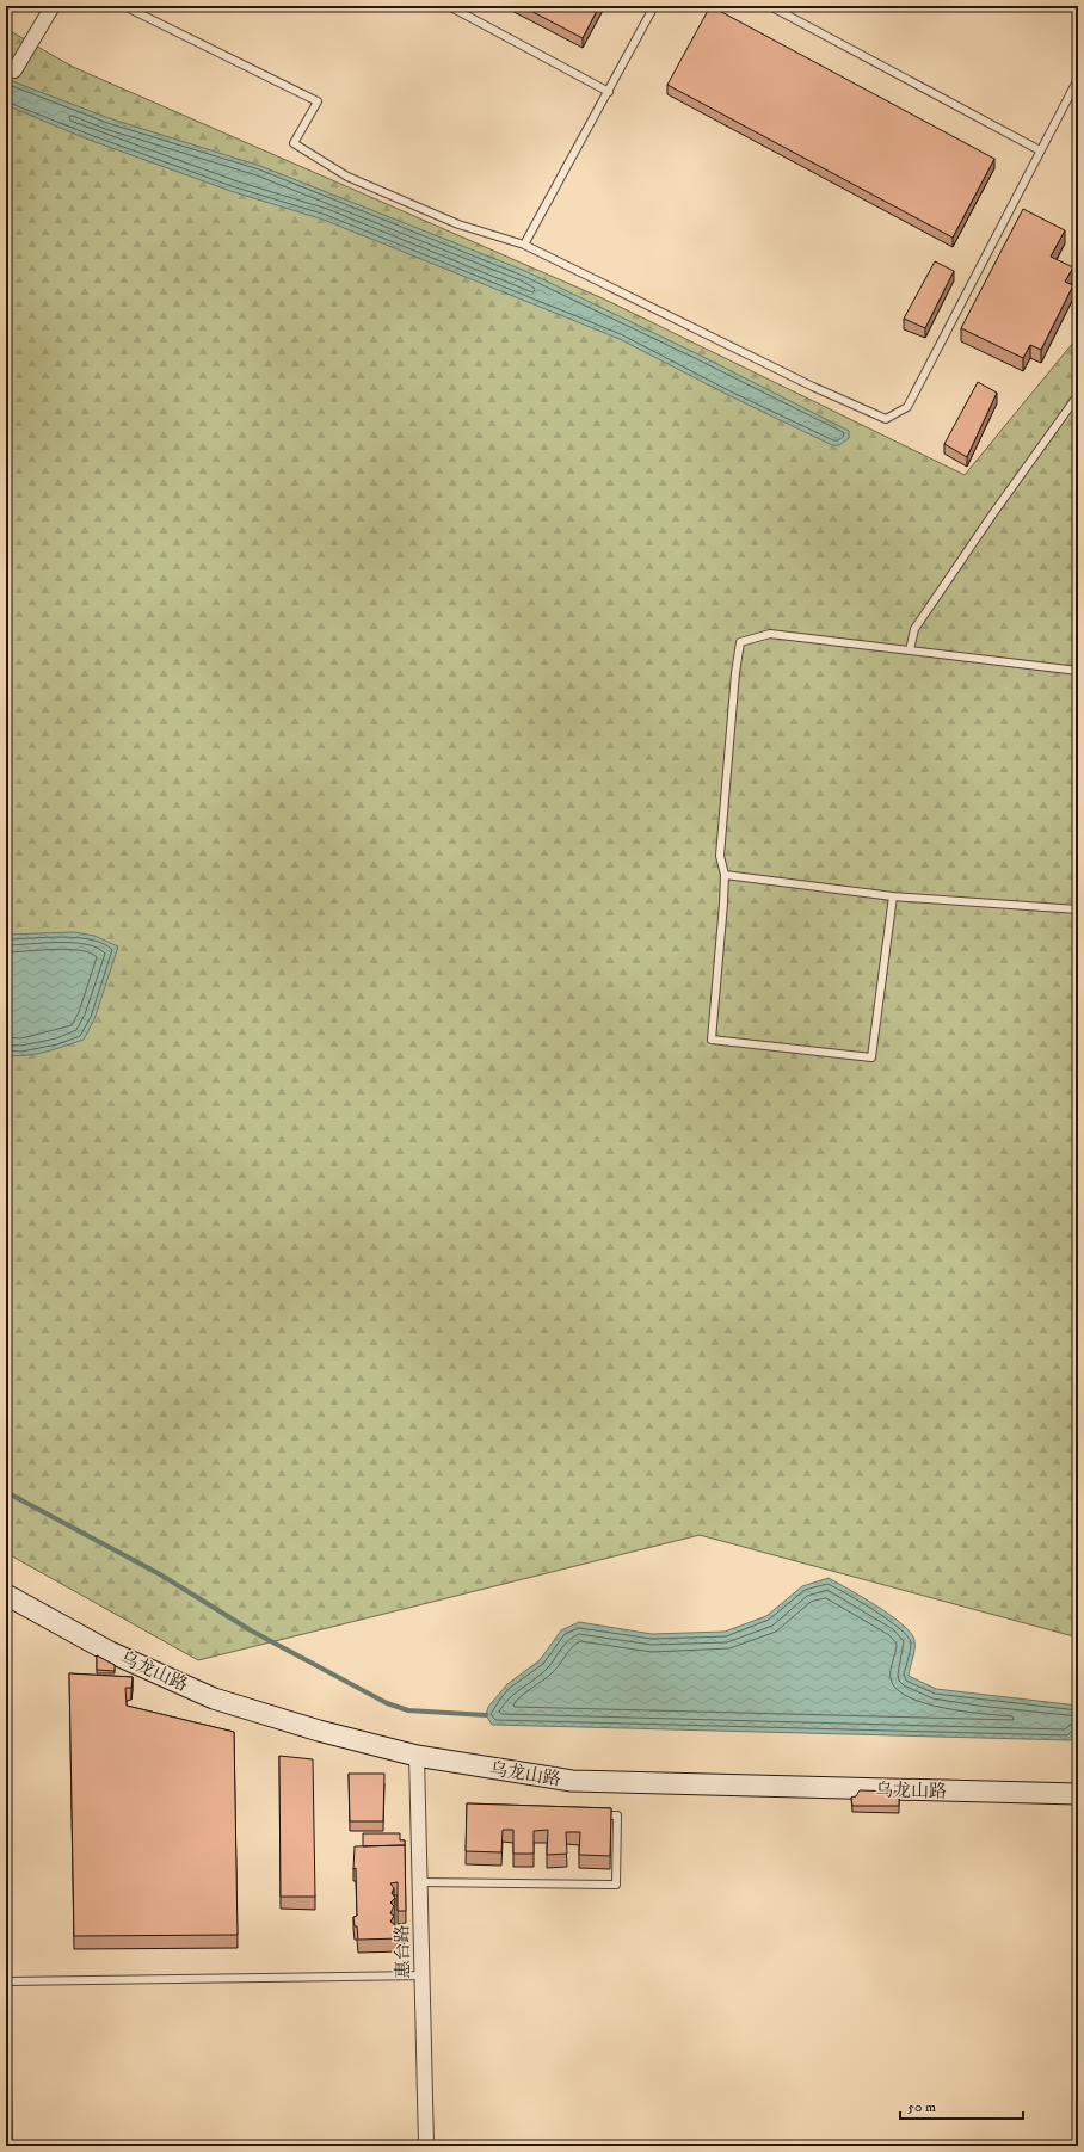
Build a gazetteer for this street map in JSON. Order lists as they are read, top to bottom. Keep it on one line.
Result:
{"streets":{"street":["乌龙山路","惠台路"]},"crossings":[["乌龙山路","惠台路"]],"scale_bar":"50 m"}
